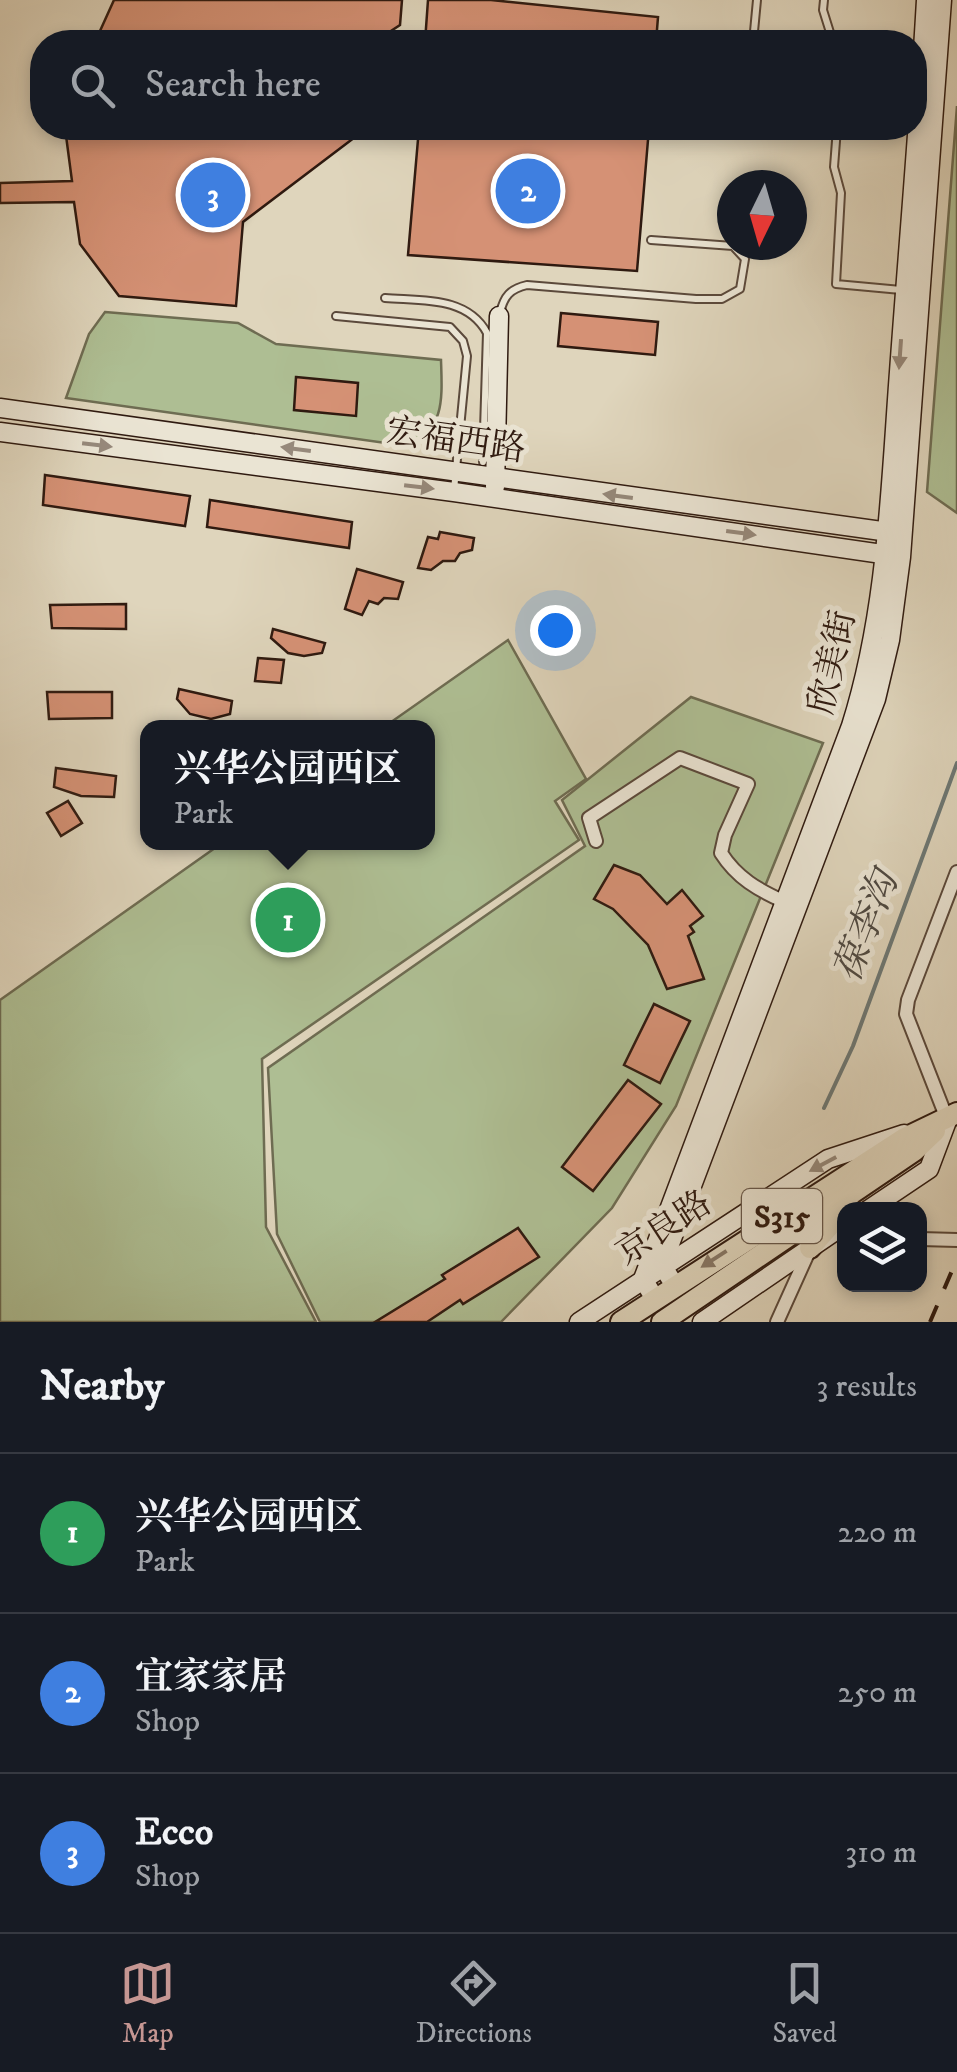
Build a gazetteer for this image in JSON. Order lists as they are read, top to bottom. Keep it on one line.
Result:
{"streets":{"main road":["S315","京良路"],"street":["宏福西路","欣美街"]},"crossings":[["宏福西路","欣美街"],["欣美街","京良路"],["S315","京良路"]],"one_way":["京良路"],"water":["葆李沟"],"north":"bottom","page":{"search":"Search here","pins":["2","3","1"],"popup":["兴华公园西区","Park"],"heading":["Nearby","3 results"],"list":[{"mark":"1","name":"兴华公园西区","note":"Park","value":"220 m"},{"mark":"2","name":"宜家家居","note":"Shop","value":"250 m"},{"mark":"3","name":"Ecco","note":"Shop","value":"310 m"}],"nav":["Map","Directions","Saved"]}}
